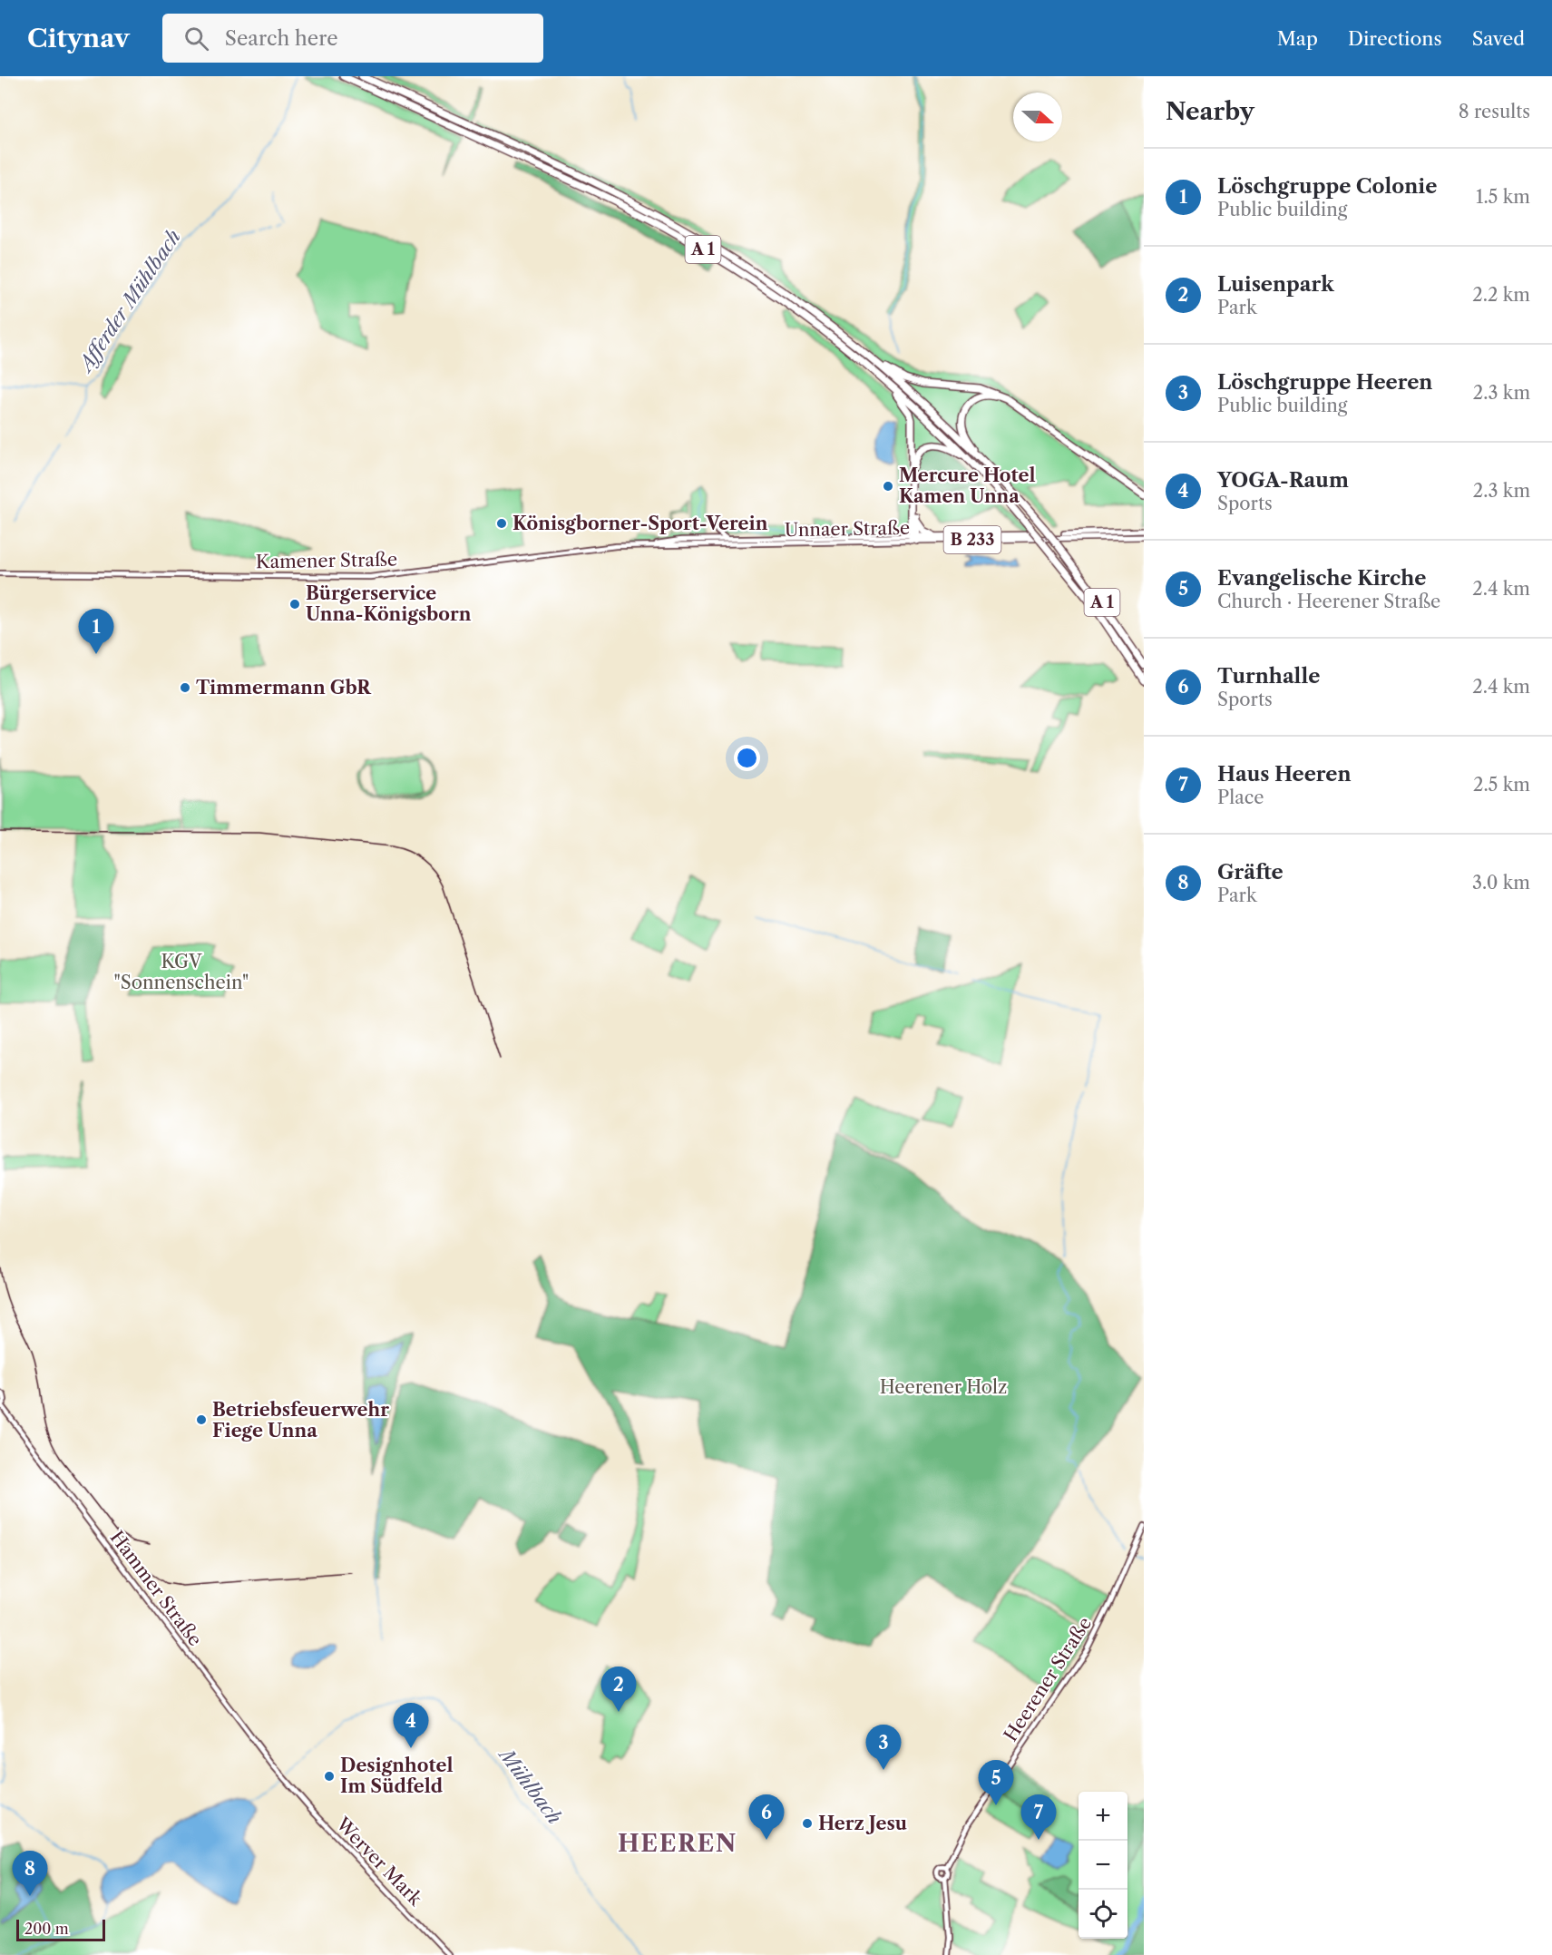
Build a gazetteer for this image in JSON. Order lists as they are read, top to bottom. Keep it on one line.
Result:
{"streets":{"highway":["A 1"],"main road":["Unnaer Straße","B 233","Kamener Straße","Hammer Straße","Heerener Straße","Werver Mark"]},"crossings":[["Unnaer Straße","Kamener Straße"],["Hammer Straße","Werver Mark"]],"districts":["HEEREN"],"water":["Afferder Mühlbach","Mühlbach"],"parks":["KGV \"Sonnenschein\"","Heerener Holz"],"places":["Mercure Hotel Kamen Unna","Könisgborner-Sport-Verein","Bürgerservice Unna-Königsborn","Timmermann GbR","Betriebsfeuerwehr Fiege Unna","Designhotel Im Südfeld","Herz Jesu"],"scale_bar":"200 m","north":"right","page":{"header":"Citynav","search":"Search here","nav":["Map","Directions","Saved"],"heading":["Nearby","8 results"],"list":[{"mark":"1","name":"Löschgruppe Colonie","note":"Public building","value":"1.5 km"},{"mark":"2","name":"Luisenpark","note":"Park","value":"2.2 km"},{"mark":"3","name":"Löschgruppe Heeren","note":"Public building","value":"2.3 km"},{"mark":"4","name":"YOGA-Raum","note":"Sports","value":"2.3 km"},{"mark":"5","name":"Evangelische Kirche","note":"Church · Heerener Straße","value":"2.4 km"},{"mark":"6","name":"Turnhalle","note":"Sports","value":"2.4 km"},{"mark":"7","name":"Haus Heeren","note":"Place","value":"2.5 km"},{"mark":"8","name":"Gräfte","note":"Park","value":"3.0 km"}],"pins":["1","2","4","3","5","6","7","8"],"map_buttons":["+","−"],"scale":"200 m"}}
